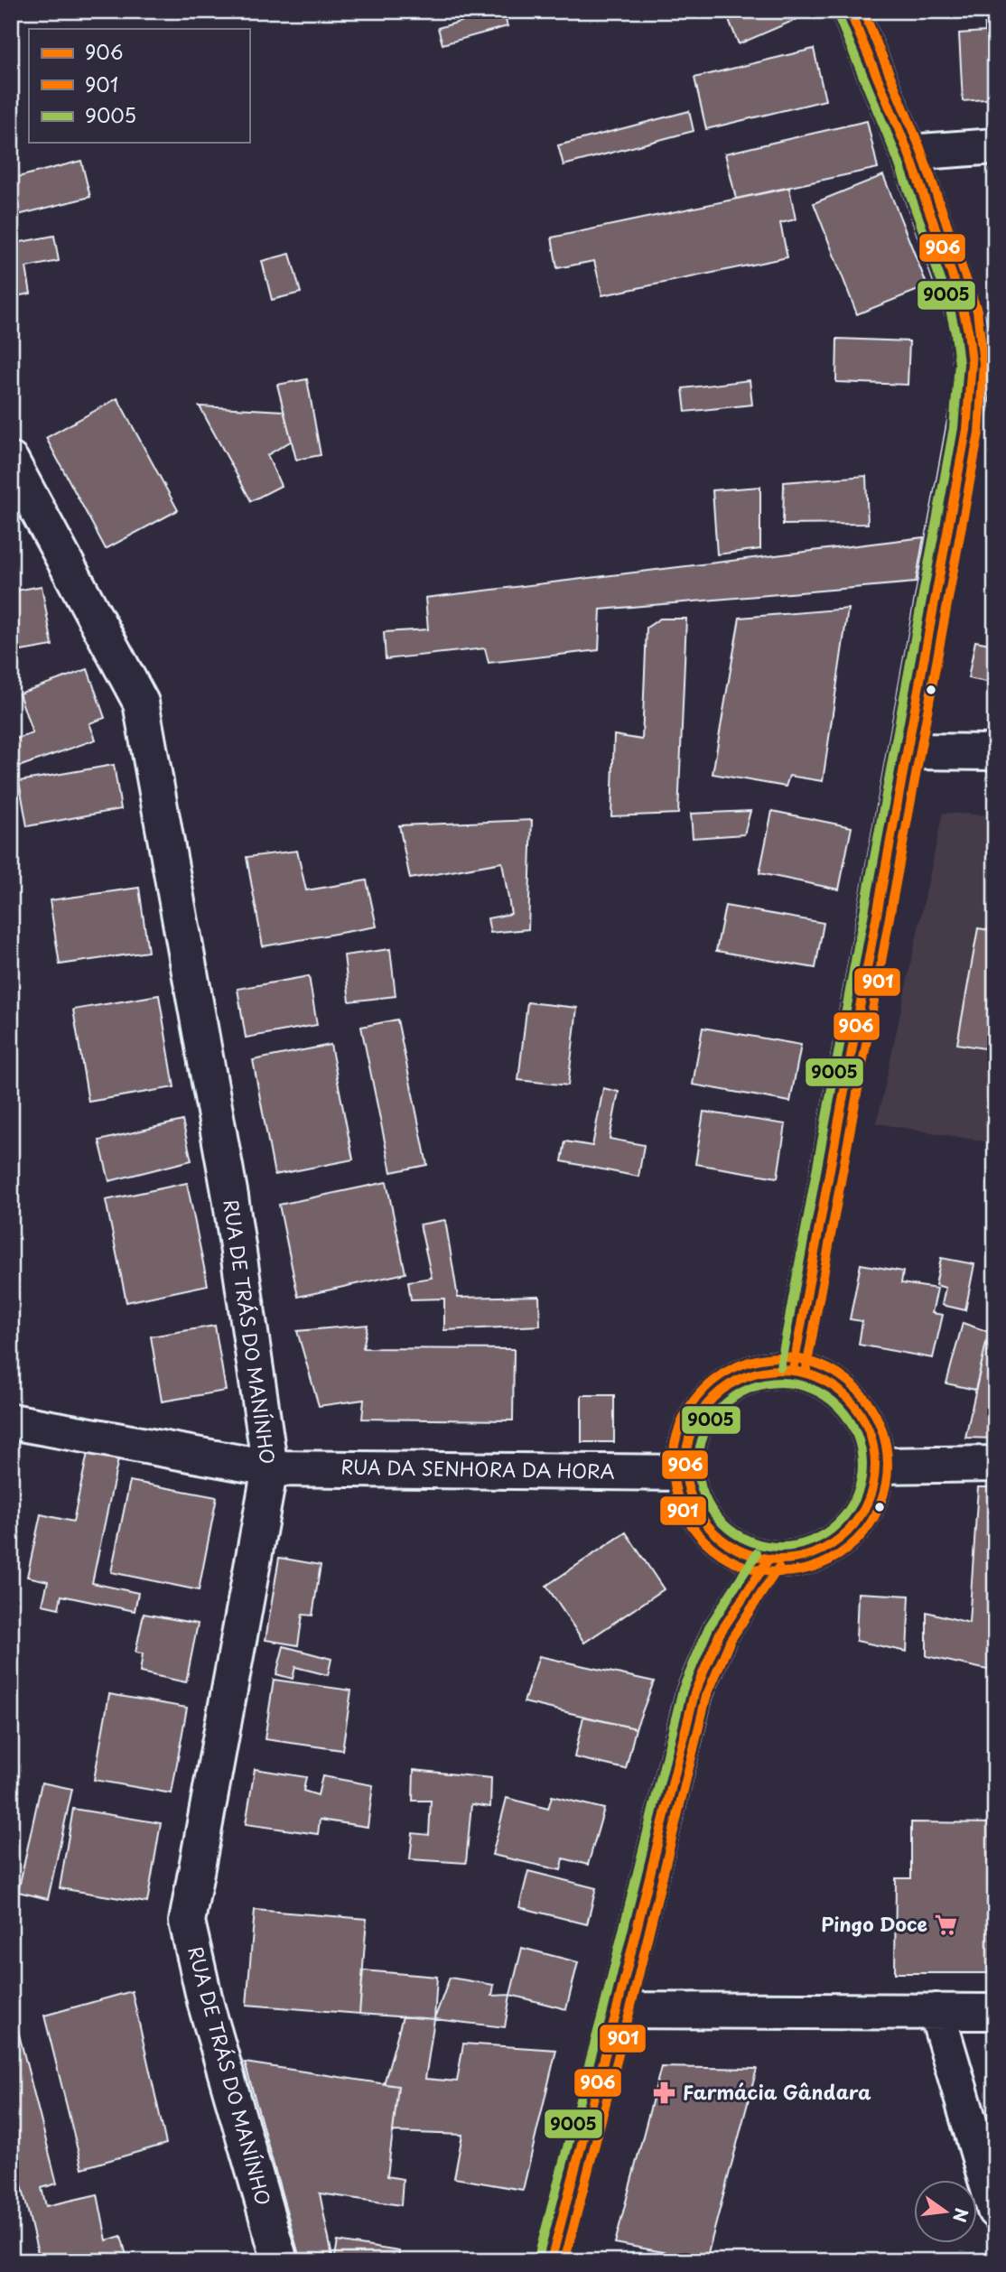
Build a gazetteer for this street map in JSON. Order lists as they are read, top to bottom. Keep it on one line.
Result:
{"streets":{"street":["RUA DE TRÁS DO MANÍNHO","RUA DA SENHORA DA HORA"]},"crossings":[["RUA DE TRÁS DO MANÍNHO","RUA DA SENHORA DA HORA"]],"places":{"supermarket":["Pingo Doce"],"pharmacy":["Farmácia Gândara"]},"lines":["transit line 906","transit line 901","transit line 9005"],"legend":["906","901","9005"],"north":"right"}
